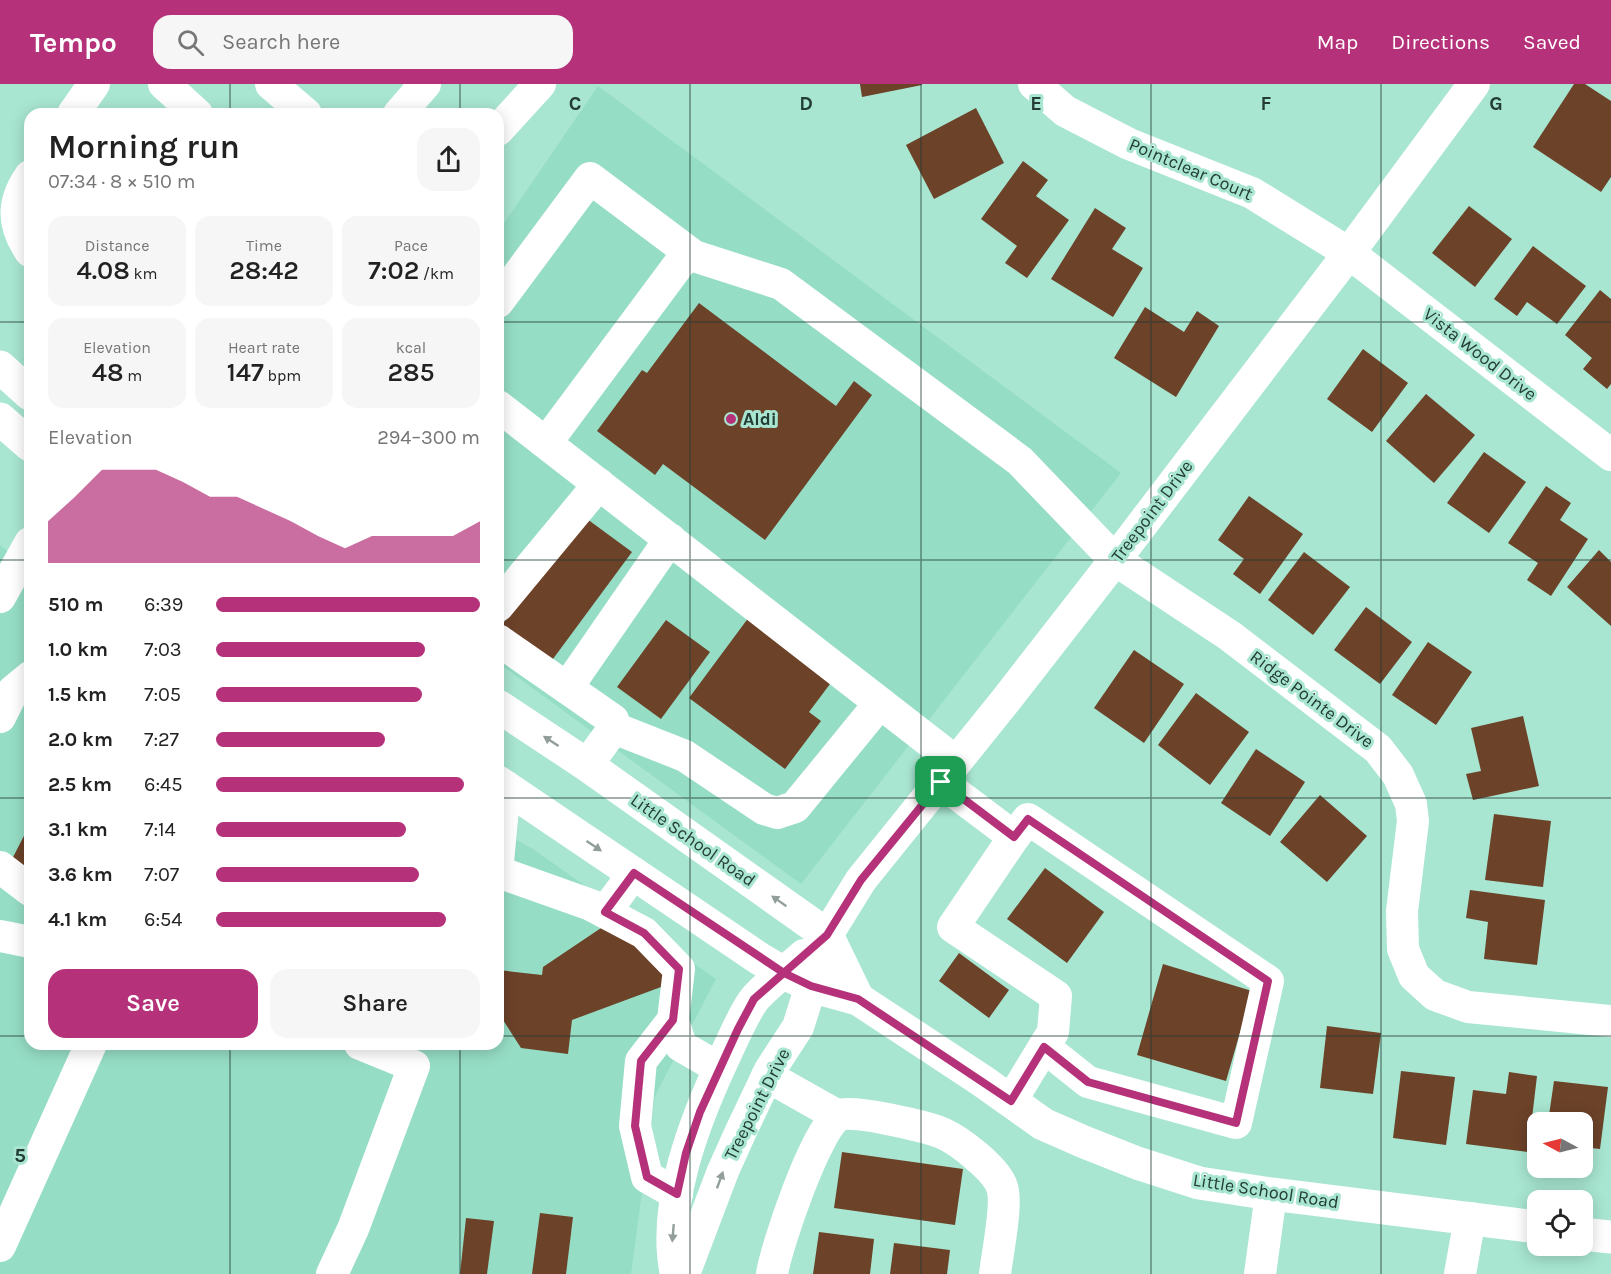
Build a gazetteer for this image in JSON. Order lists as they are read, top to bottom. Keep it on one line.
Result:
{"streets":{"main road":["Little School Road"],"street":["Pointclear Court","Vista Wood Drive","Treepoint Drive","Ridge Pointe Drive"]},"crossings":[["Pointclear Court","Vista Wood Drive"],["Pointclear Court","Treepoint Drive"],["Vista Wood Drive","Treepoint Drive"],["Treepoint Drive","Ridge Pointe Drive"],["Treepoint Drive","Little School Road"]],"places":["Aldi"],"north":"left","page":{"header":"Tempo","search":"Search here","nav":["Map","Directions","Saved"],"heading":["Morning run","07:34 · 8 × 510 m"],"stats":[["Distance","4.08 km"],["Time","28:42"],["Pace","7:02 /km"],["Elevation","48 m"],["Heart rate","147 bpm"],["kcal","285"]],"chart":["Elevation","294–300 m"],"list":[{"name":"510 m","note":"6:39"},{"name":"1.0 km","note":"7:03"},{"name":"1.5 km","note":"7:05"},{"name":"2.0 km","note":"7:27"},{"name":"2.5 km","note":"6:45"},{"name":"3.1 km","note":"7:14"},{"name":"3.6 km","note":"7:07"},{"name":"4.1 km","note":"6:54"}],"buttons":["Save","Share"]},"grid":{"columns":["C","D","E","F","G"],"rows":["5"]}}
